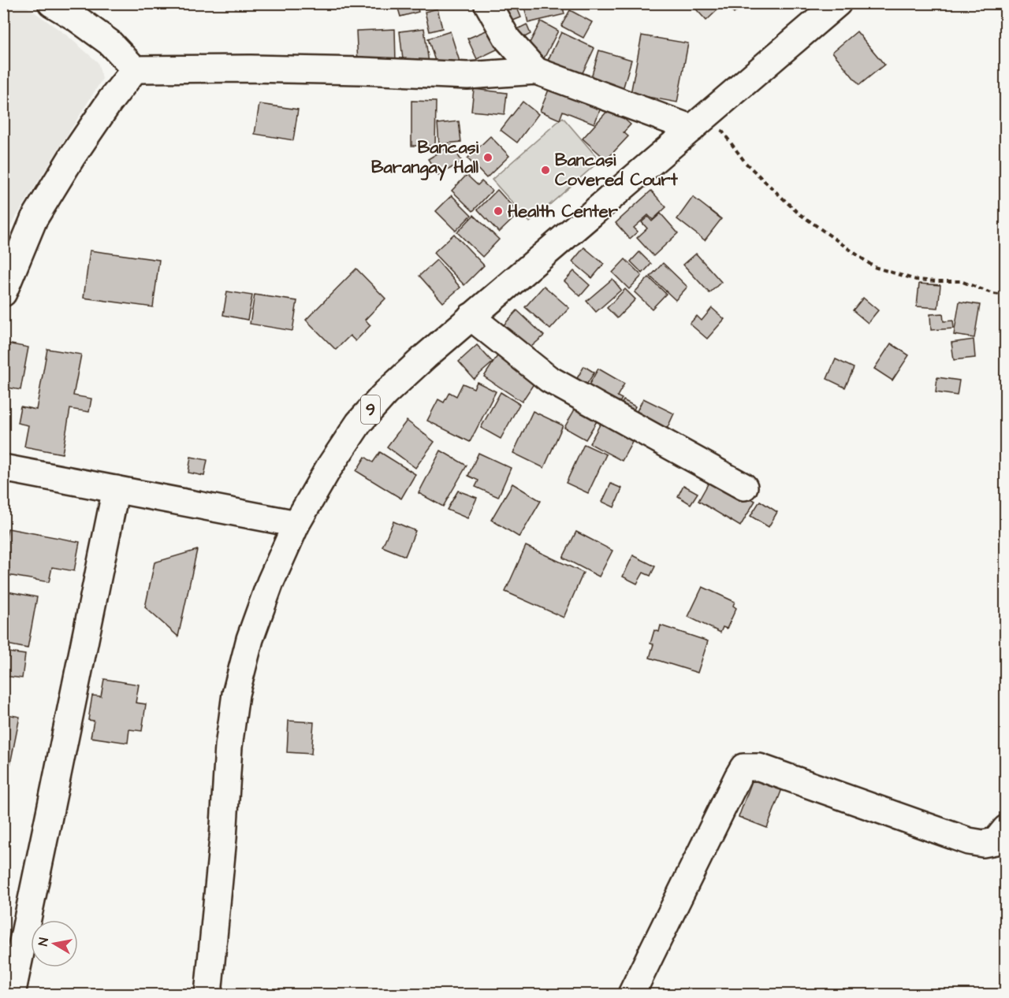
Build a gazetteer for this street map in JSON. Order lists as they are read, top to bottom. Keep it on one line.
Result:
{"streets":{"street":["9"]},"places":["Bancasi Barangay Hall","Bancasi Covered Court","Health Center"],"north":"left"}
